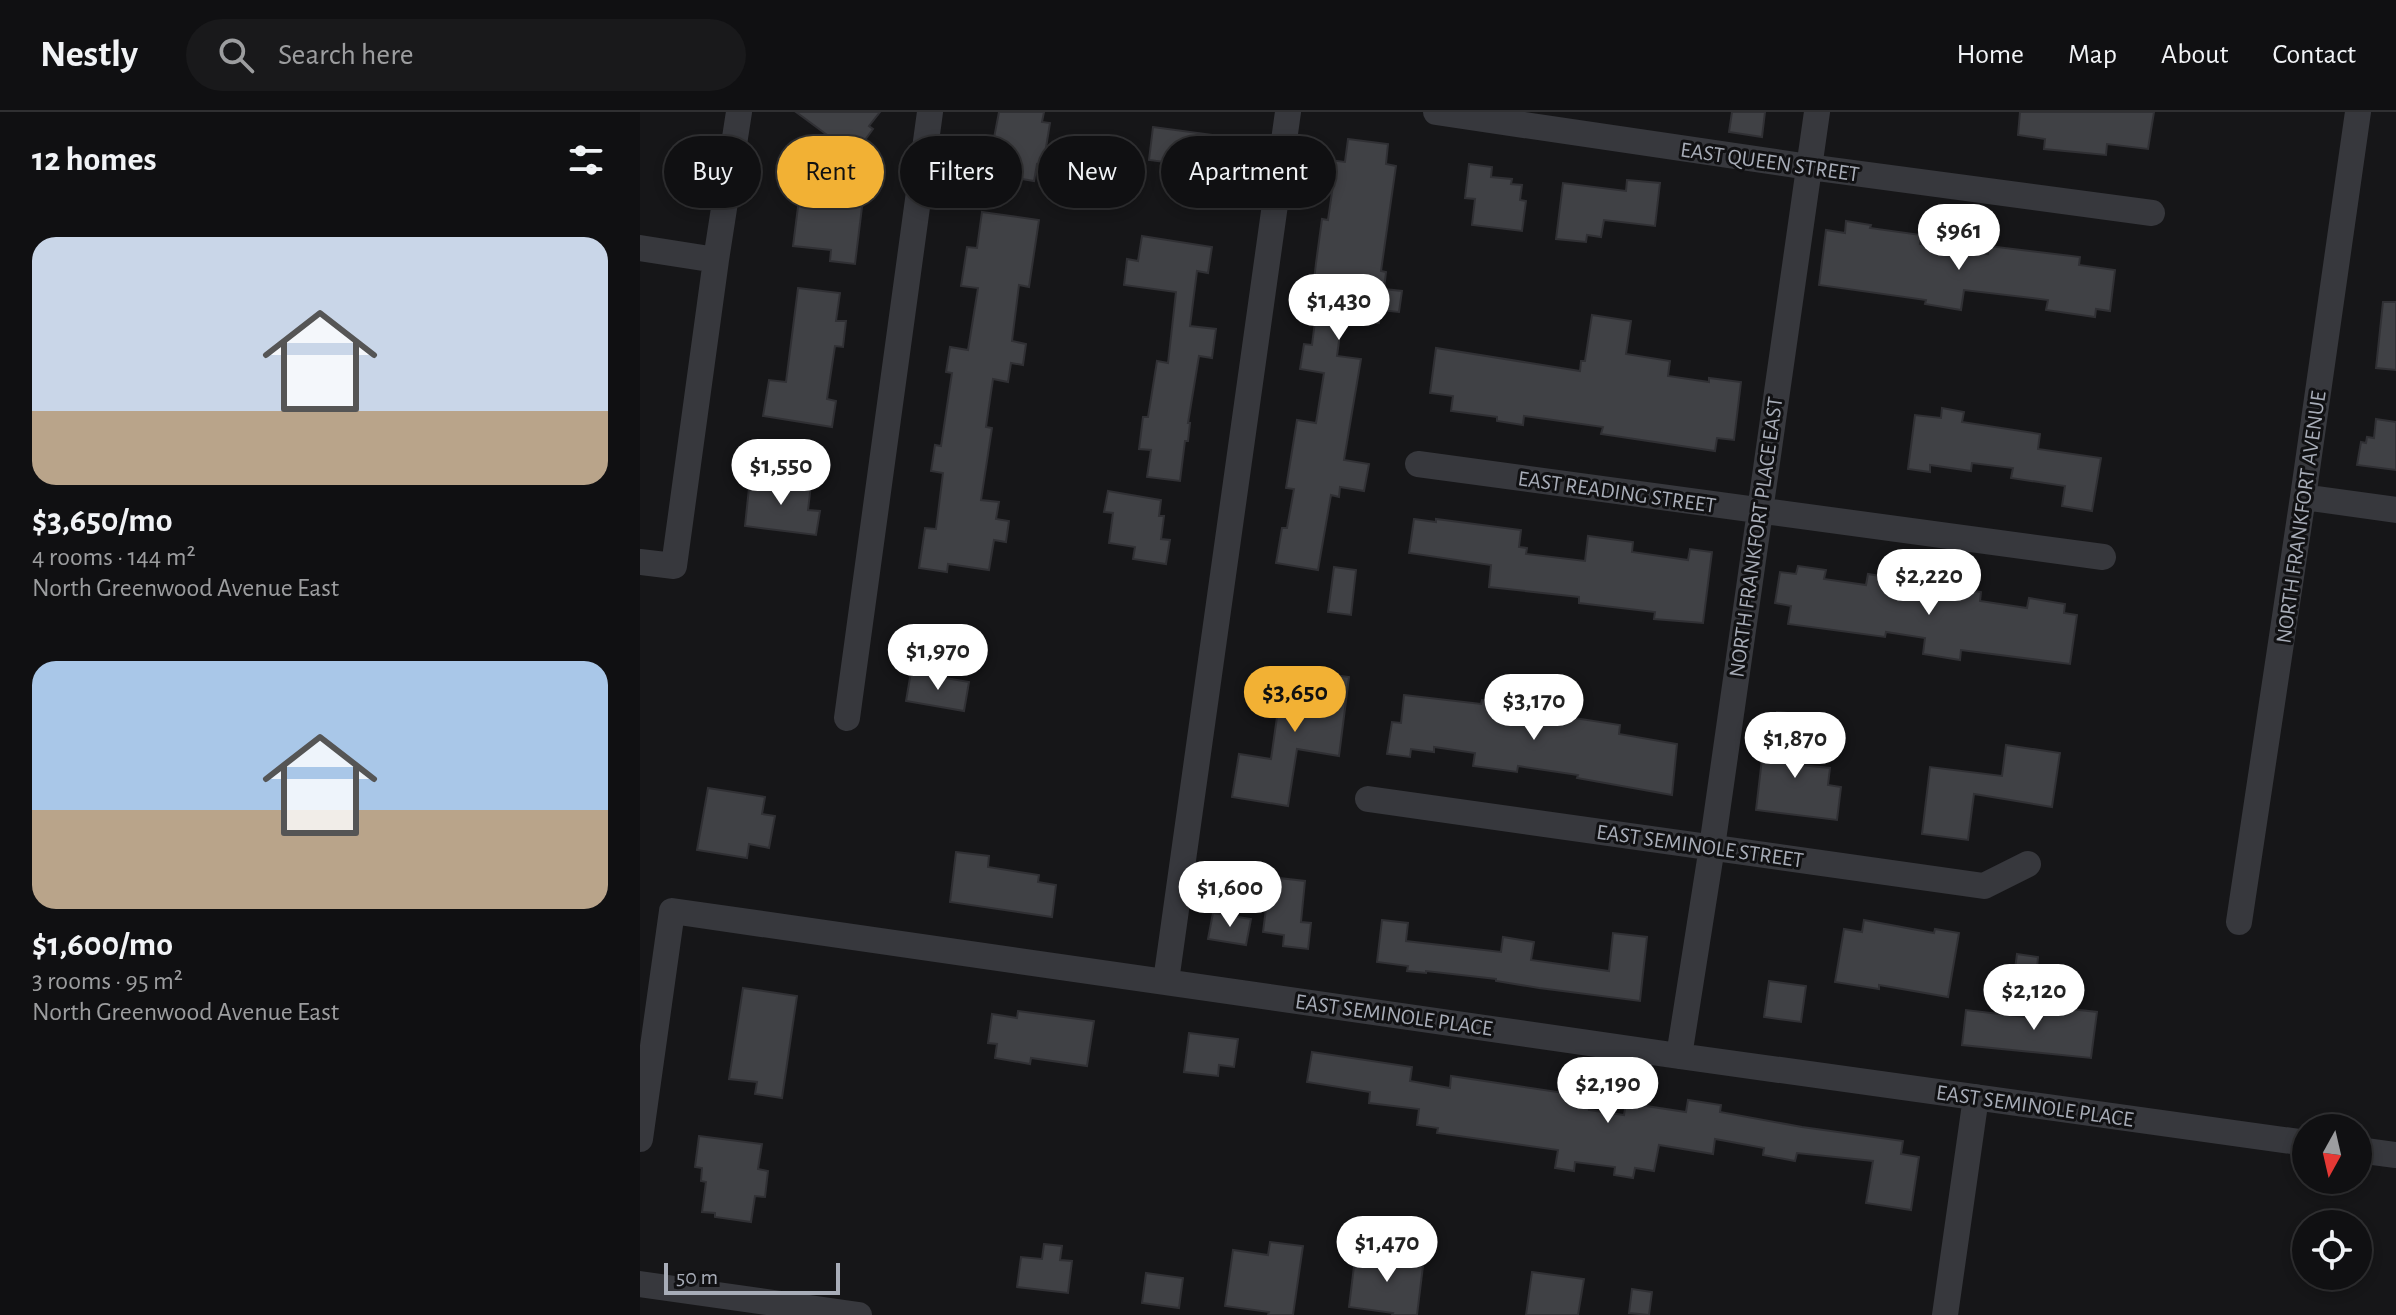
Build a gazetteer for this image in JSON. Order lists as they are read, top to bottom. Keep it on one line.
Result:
{"streets":{"street":["EAST QUEEN STREET","EAST READING STREET","NORTH FRANKFORT AVENUE","NORTH FRANKFORT PLACE EAST","EAST SEMINOLE STREET","EAST SEMINOLE PLACE"]},"crossings":[["EAST QUEEN STREET","NORTH FRANKFORT PLACE EAST"],["EAST READING STREET","NORTH FRANKFORT PLACE EAST"],["NORTH FRANKFORT PLACE EAST","EAST SEMINOLE STREET"],["NORTH FRANKFORT PLACE EAST","EAST SEMINOLE PLACE"]],"scale_bar":"50 m","north":"bottom","page":{"header":"Nestly","search":"Search here","nav":["Home","Map","About","Contact"],"heading":"12 homes","chip":["Buy","Rent","Filters","New","Apartment"],"price":["$961","$1,430","$1,550","$2,220","$1,970","$3,650","$3,170","$1,870","$1,600","$2,120","$2,190","$1,470"],"list":[{"name":"$3,650/mo","note":"4 rooms · 144 m² · North Greenwood Avenue East"},{"name":"$1,600/mo","note":"3 rooms · 95 m² · North Greenwood Avenue East"}],"scale":"50 m"}}
